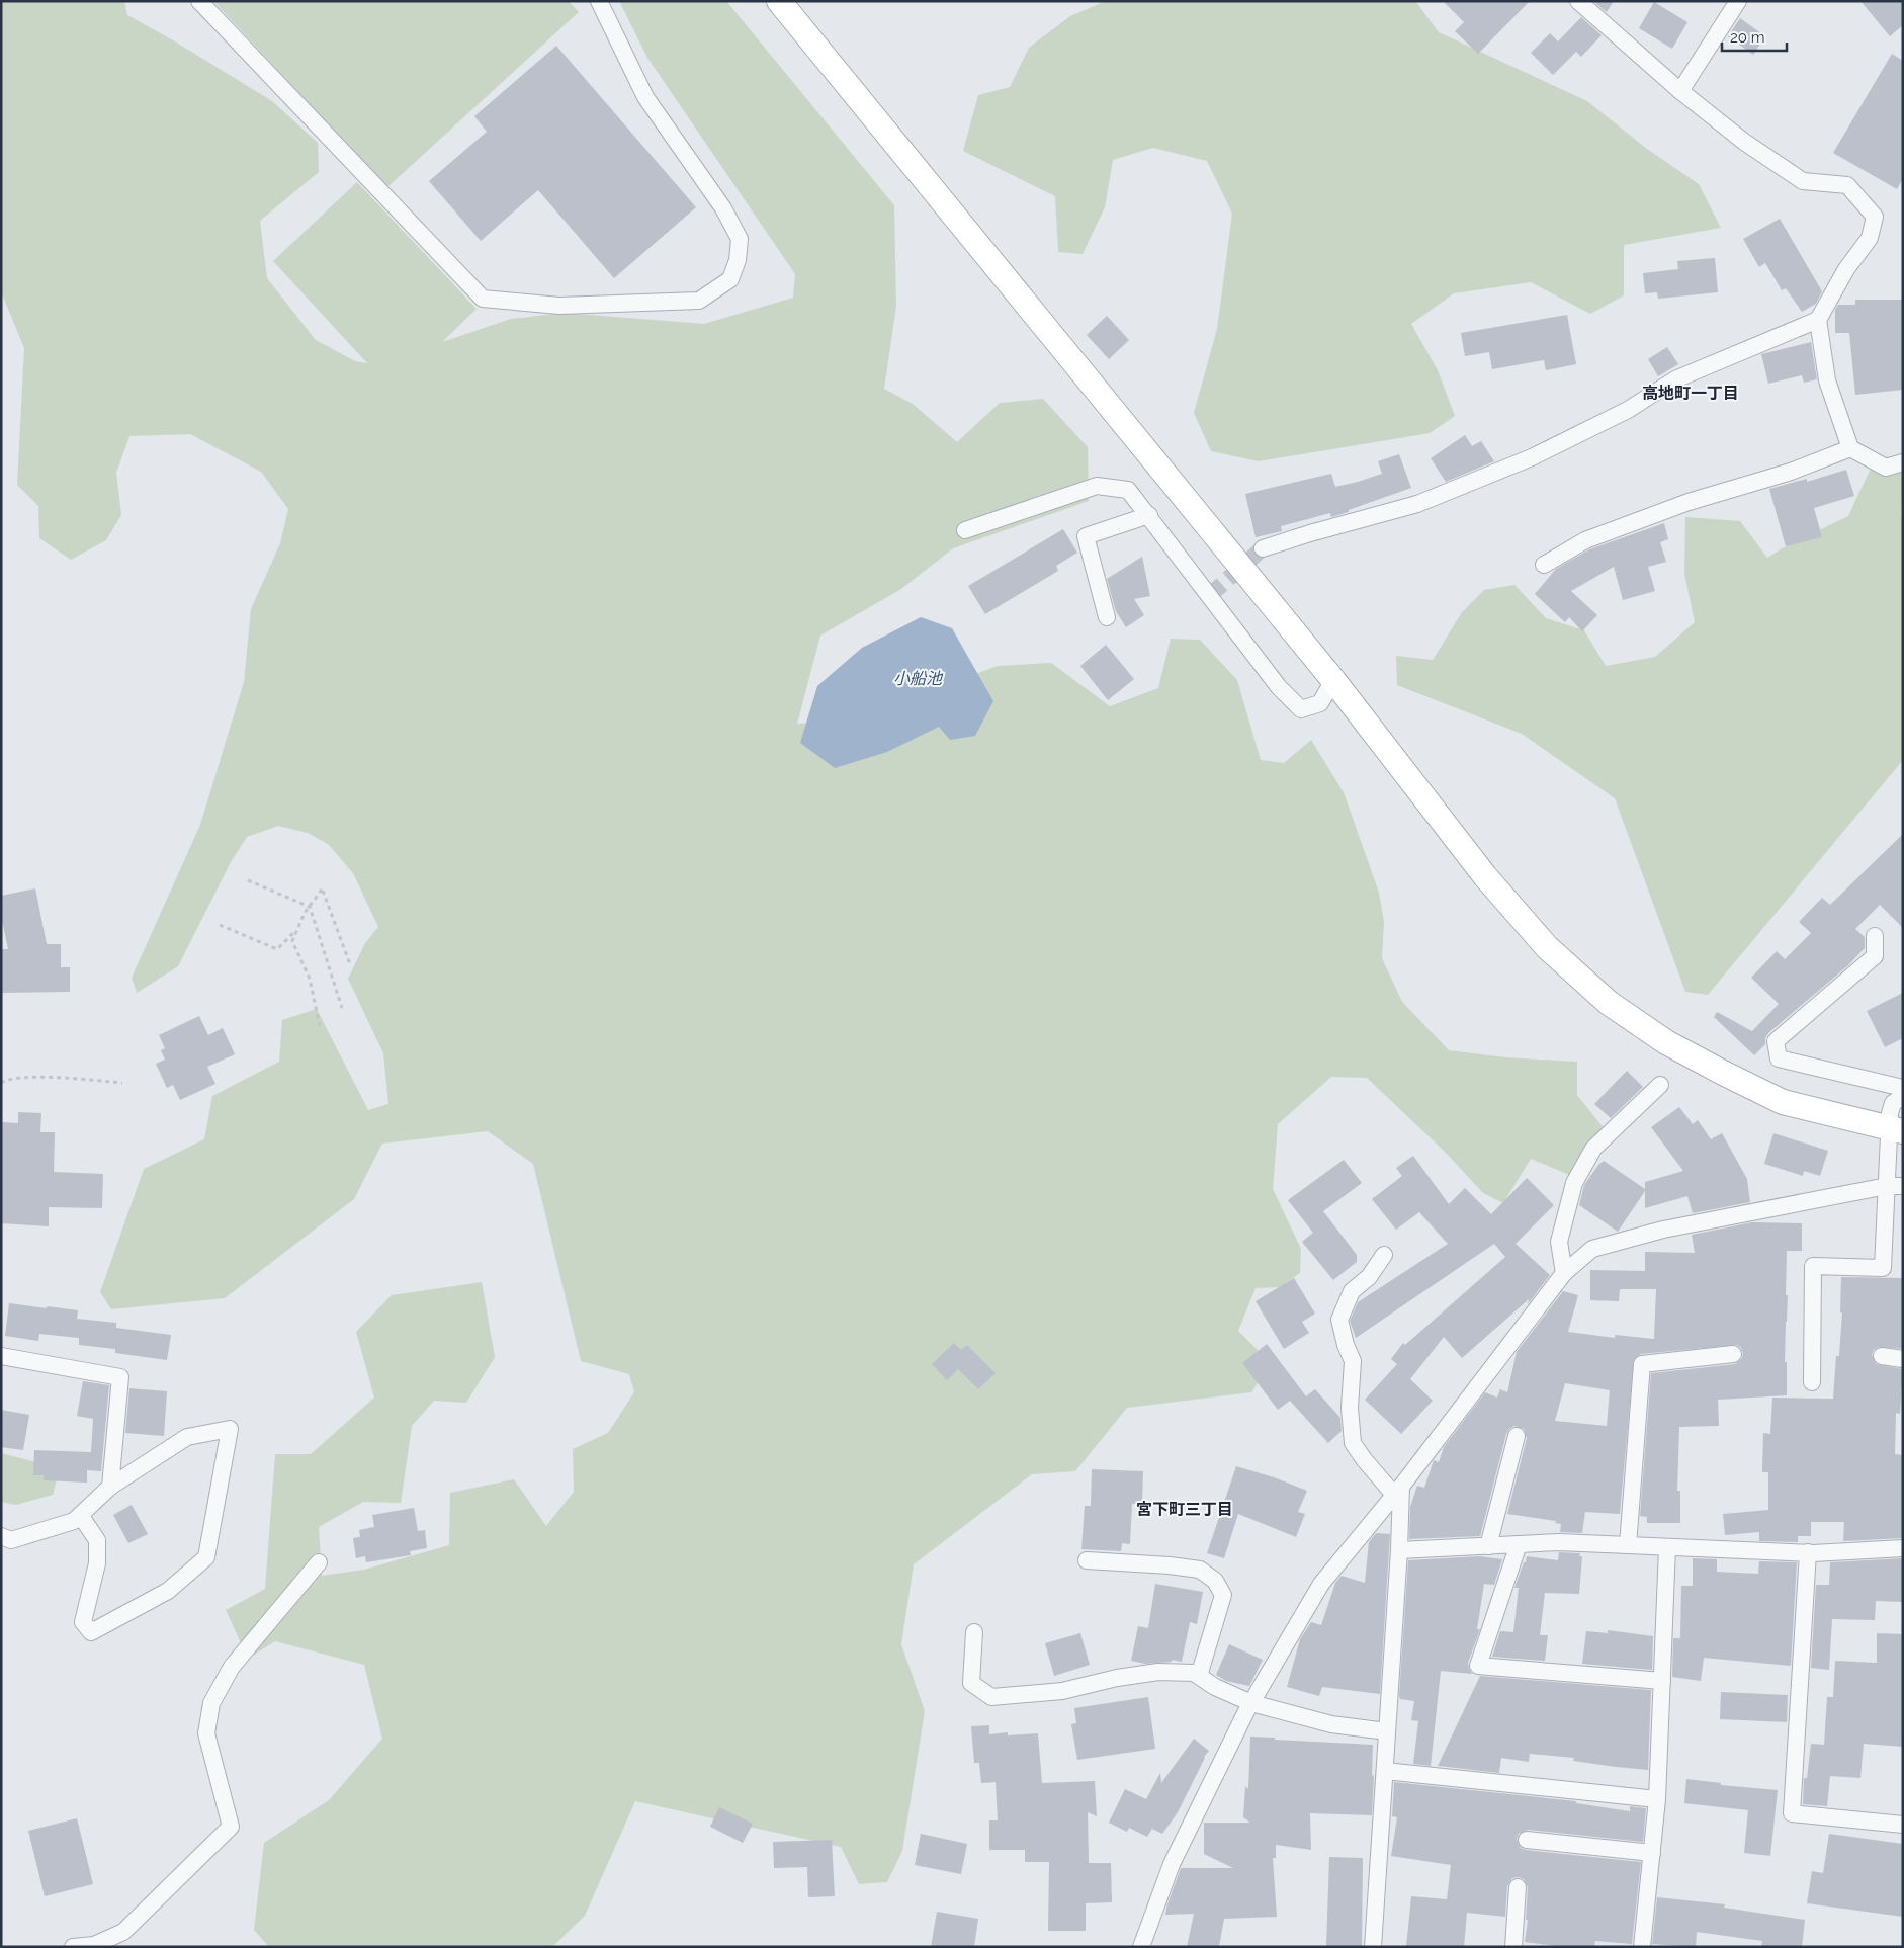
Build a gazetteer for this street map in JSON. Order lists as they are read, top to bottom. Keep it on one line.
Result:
{"districts":["高地町一丁目","宮下町三丁目"],"water":["小船池"],"scale_bar":"20 m"}
